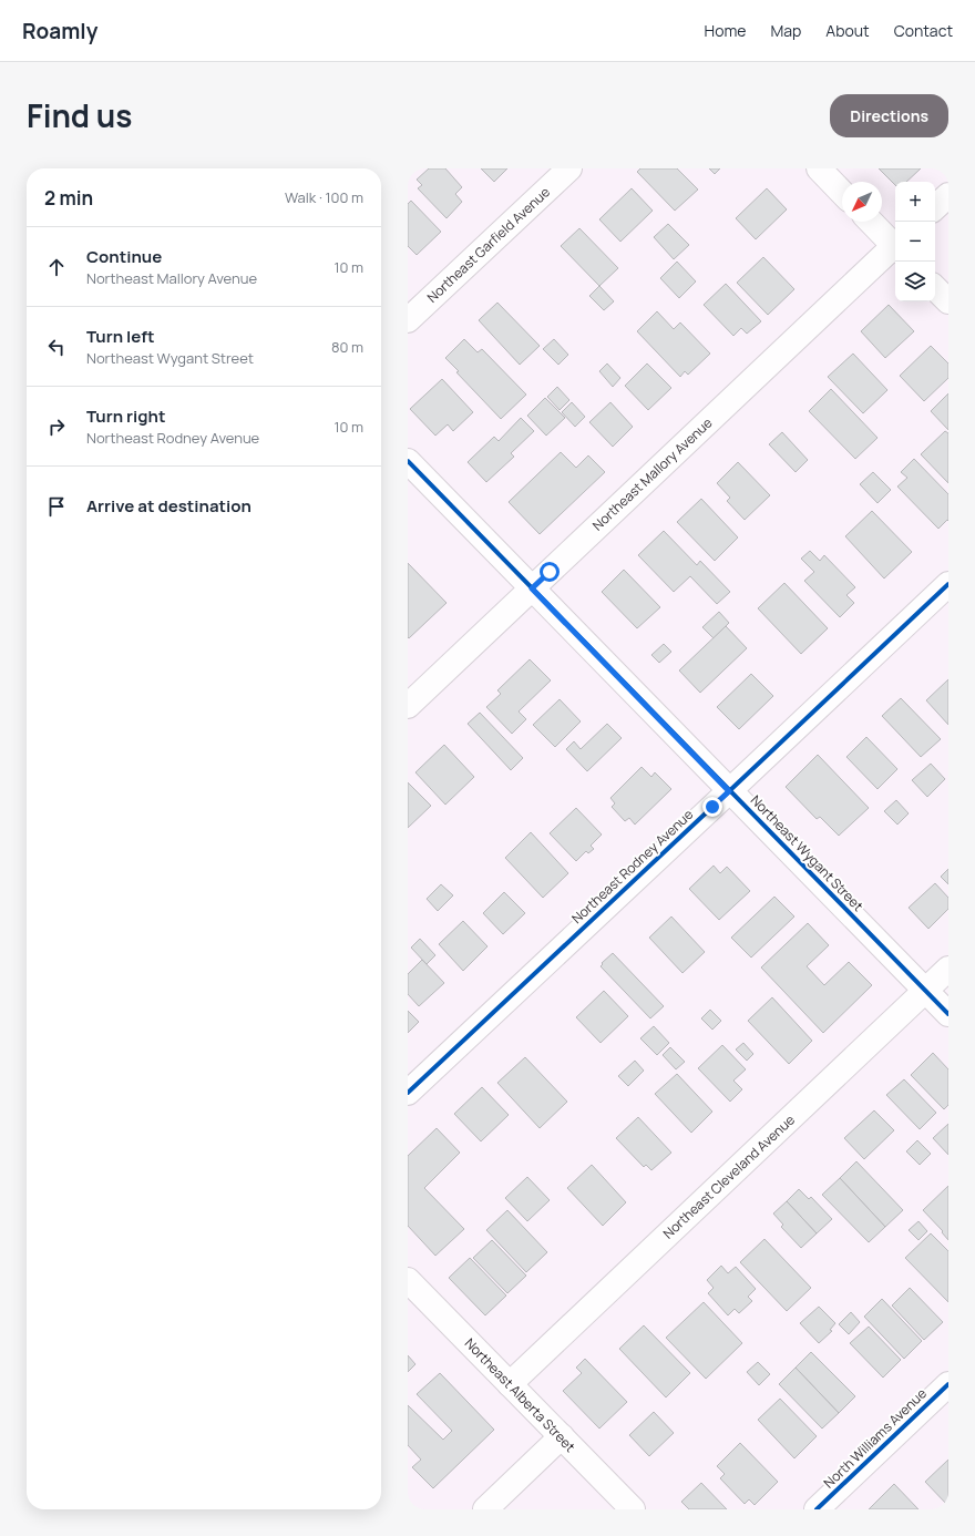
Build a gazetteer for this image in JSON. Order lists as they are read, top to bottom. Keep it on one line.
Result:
{"streets":{"street":["Northeast Garfield Avenue","Northeast Mallory Avenue","Northeast Wygant Street","Northeast Rodney Avenue","Northeast Cleveland Avenue","Northeast Alberta Street","North Williams Avenue"]},"crossings":[["Northeast Mallory Avenue","Northeast Wygant Street"],["Northeast Wygant Street","Northeast Rodney Avenue"],["Northeast Wygant Street","Northeast Cleveland Avenue"],["Northeast Cleveland Avenue","Northeast Alberta Street"]],"north":"bottom left","page":{"header":"Roamly","nav":["Home","Map","About","Contact"],"title":"Find us","buttons":"Directions","heading":["2 min","Walk · 100 m"],"map_buttons":["+","−"],"list":[["Continue","Northeast Mallory Avenue","10 m"],["Turn left","Northeast Wygant Street","80 m"],["Turn right","Northeast Rodney Avenue","10 m"],"Arrive at destination"]}}
